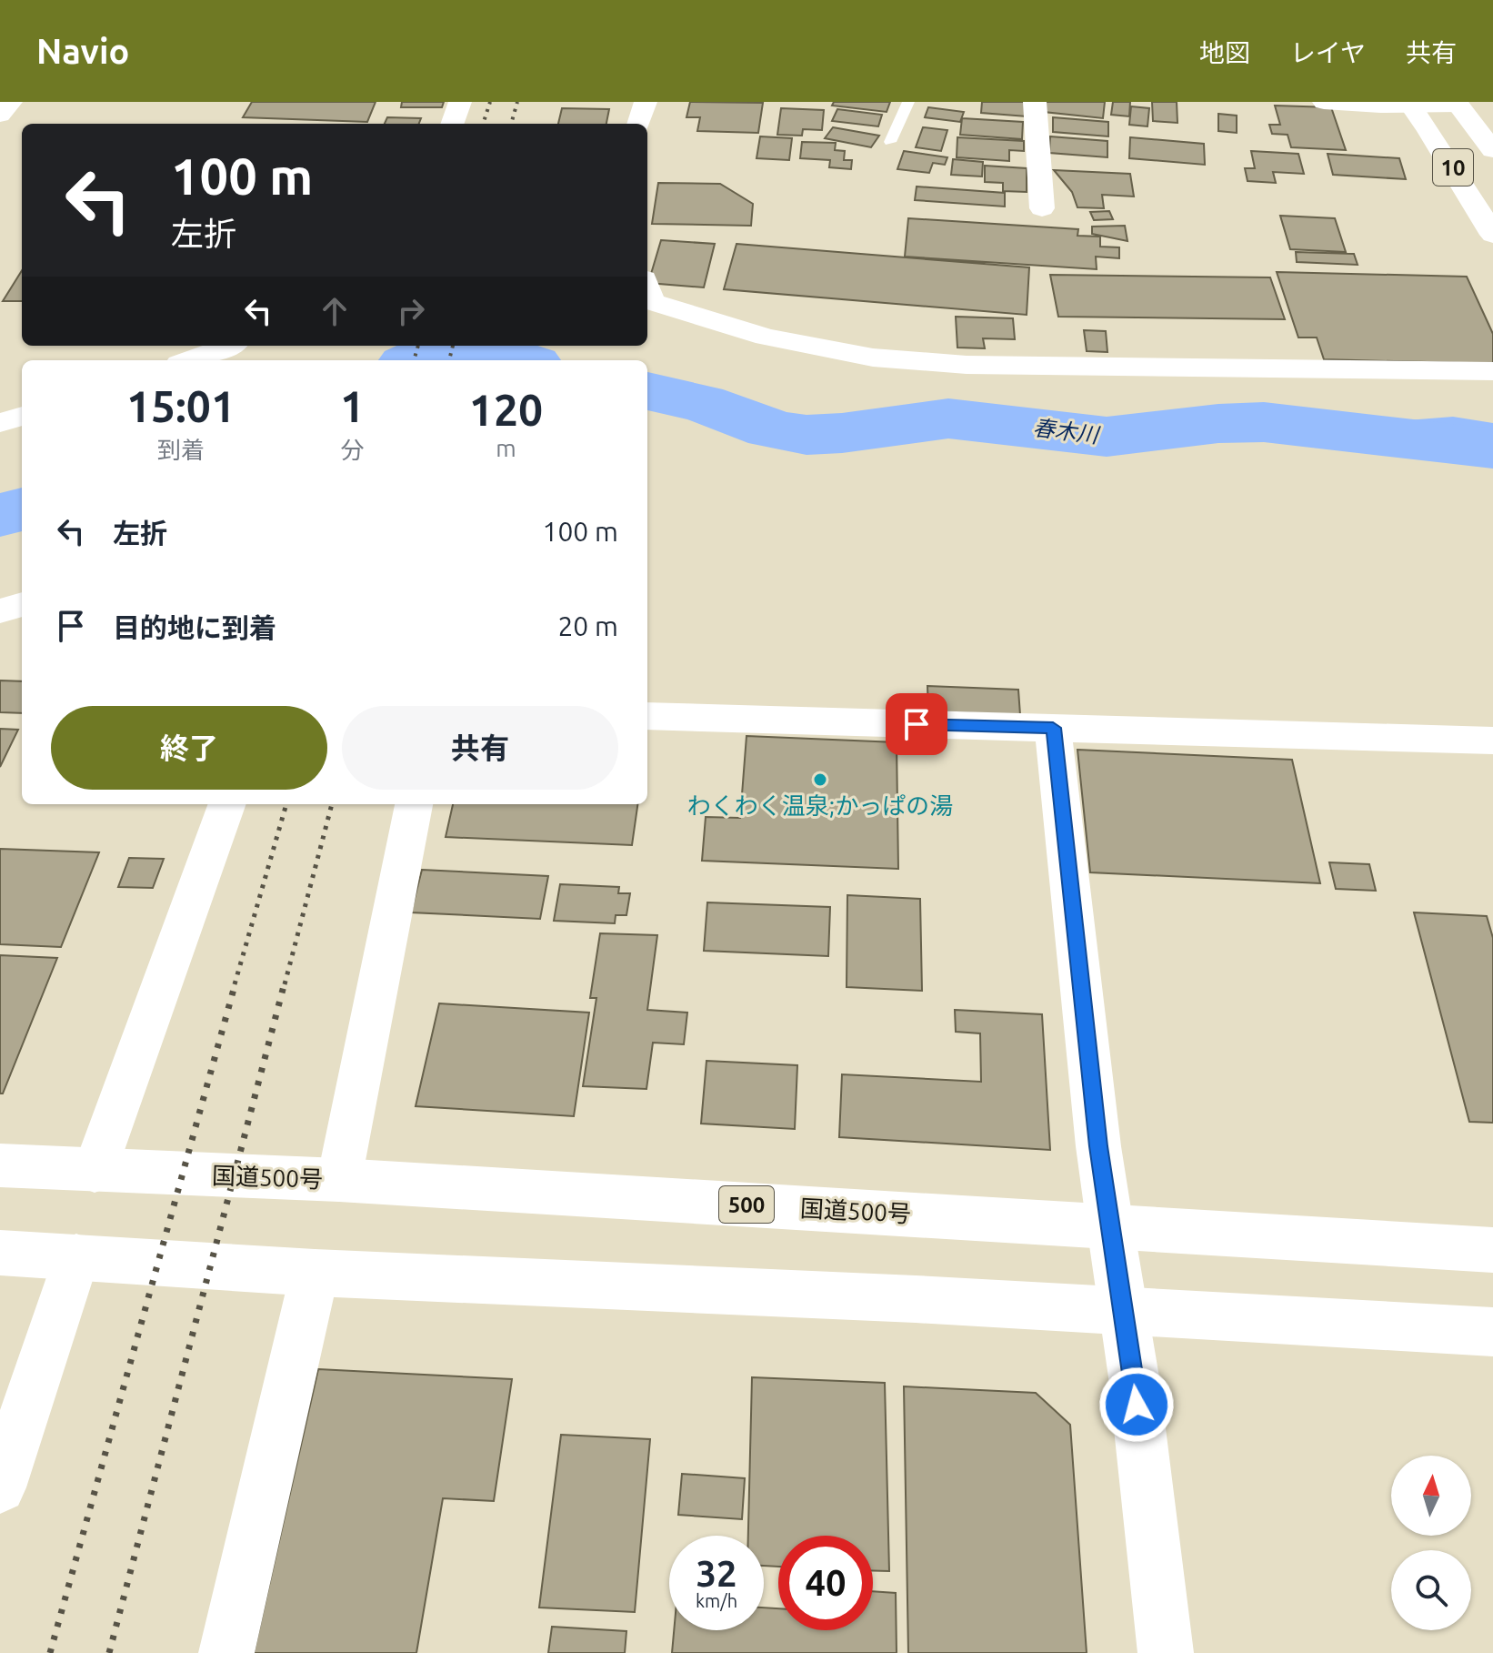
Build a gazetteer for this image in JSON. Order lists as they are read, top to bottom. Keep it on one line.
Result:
{"streets":{"main road":["10","国道500号","500"]},"water":["春木川"],"places":["わくわく温泉;かっぱの湯"],"north":"top","page":{"header":"Navio","nav":["地図","レイヤ","共有"],"turn":["100 m","左折"],"eta":["15:01","到着","1","分","120","m"],"list":[{"name":"左折","value":"100 m"},{"name":"目的地に到着","value":"20 m"}],"buttons":["終了","共有"],"speed":"32 km/h","limit":"40"}}
